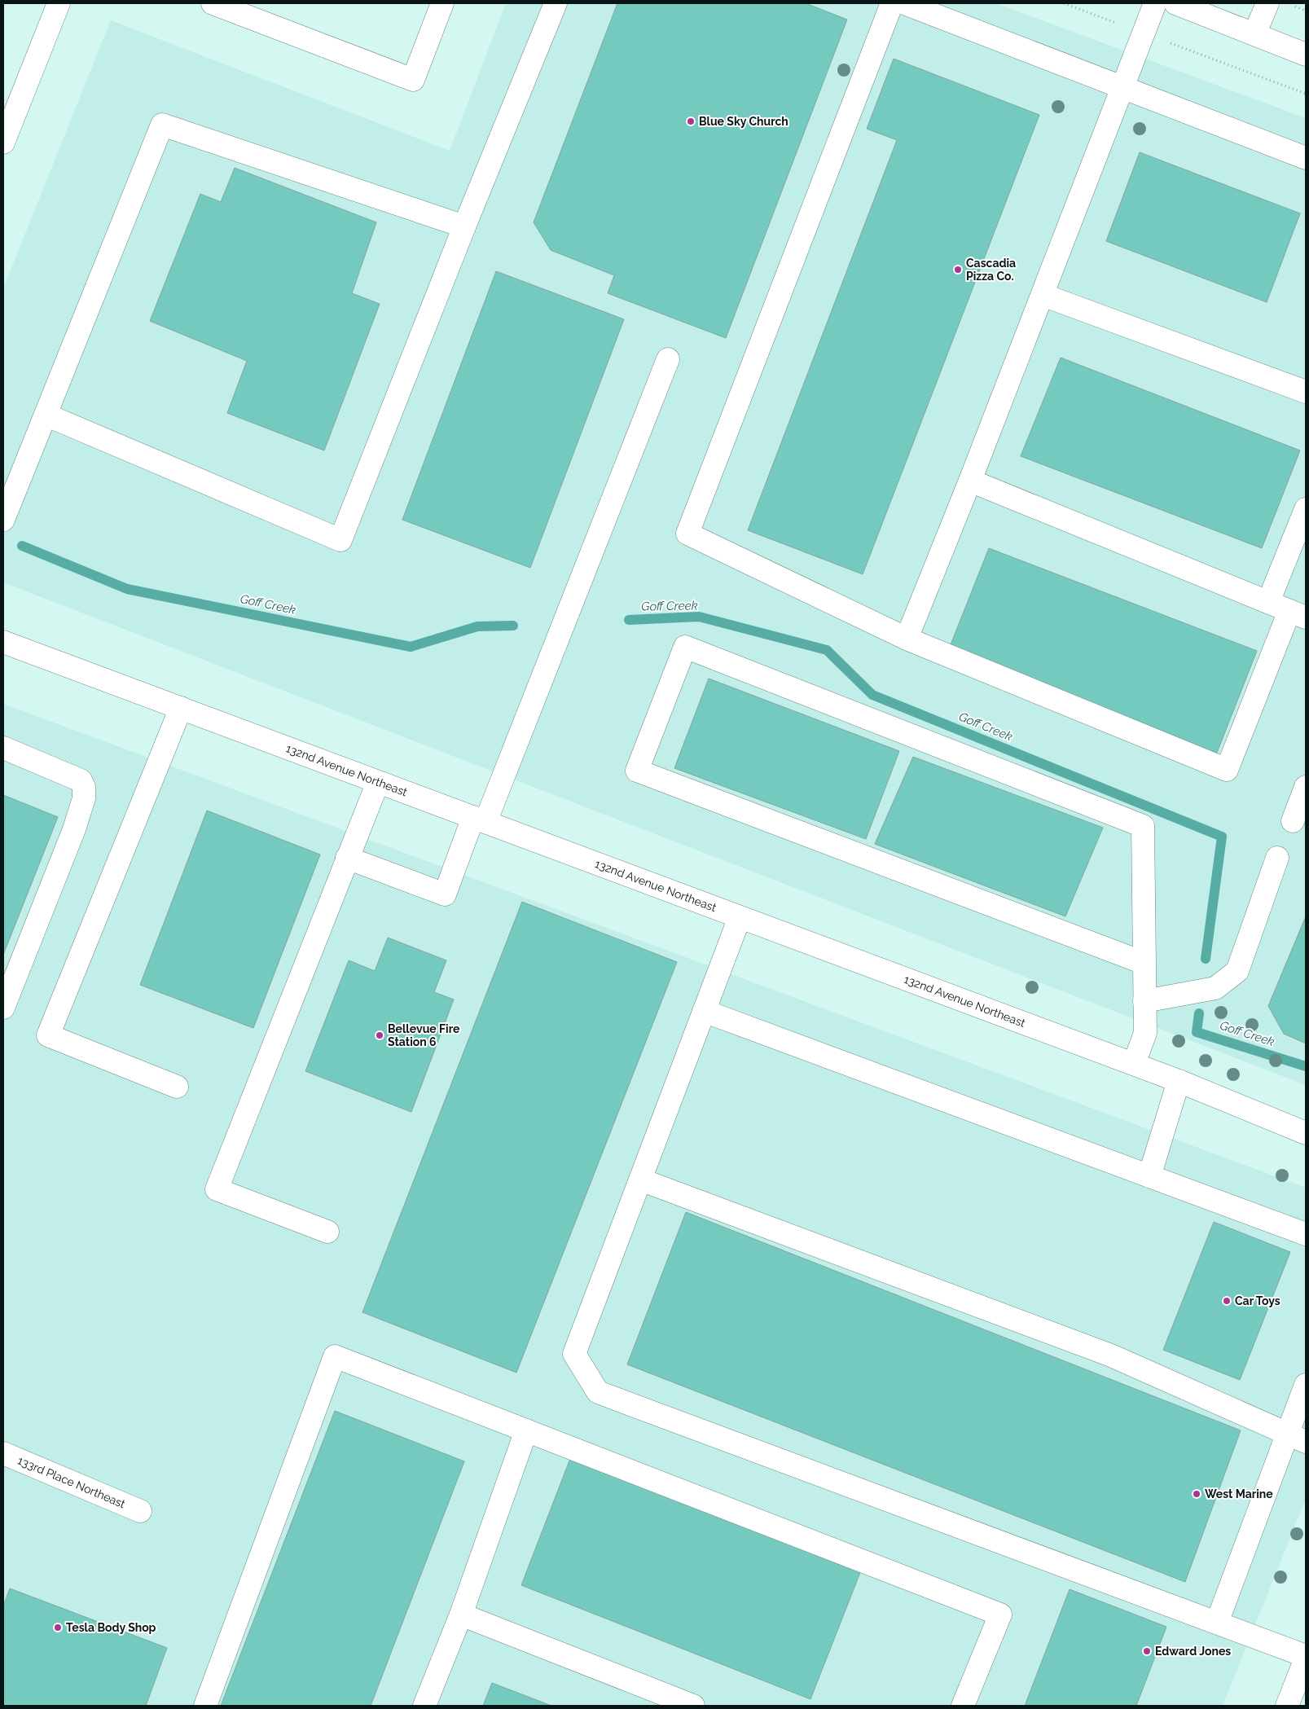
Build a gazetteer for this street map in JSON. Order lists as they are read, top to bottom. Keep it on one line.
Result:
{"streets":{"street":["132nd Avenue Northeast","133rd Place Northeast"]},"water":["Goff Creek"],"places":["Blue Sky Church","Cascadia Pizza Co.","Bellevue Fire Station 6","Car Toys","West Marine","Tesla Body Shop","Edward Jones"]}
